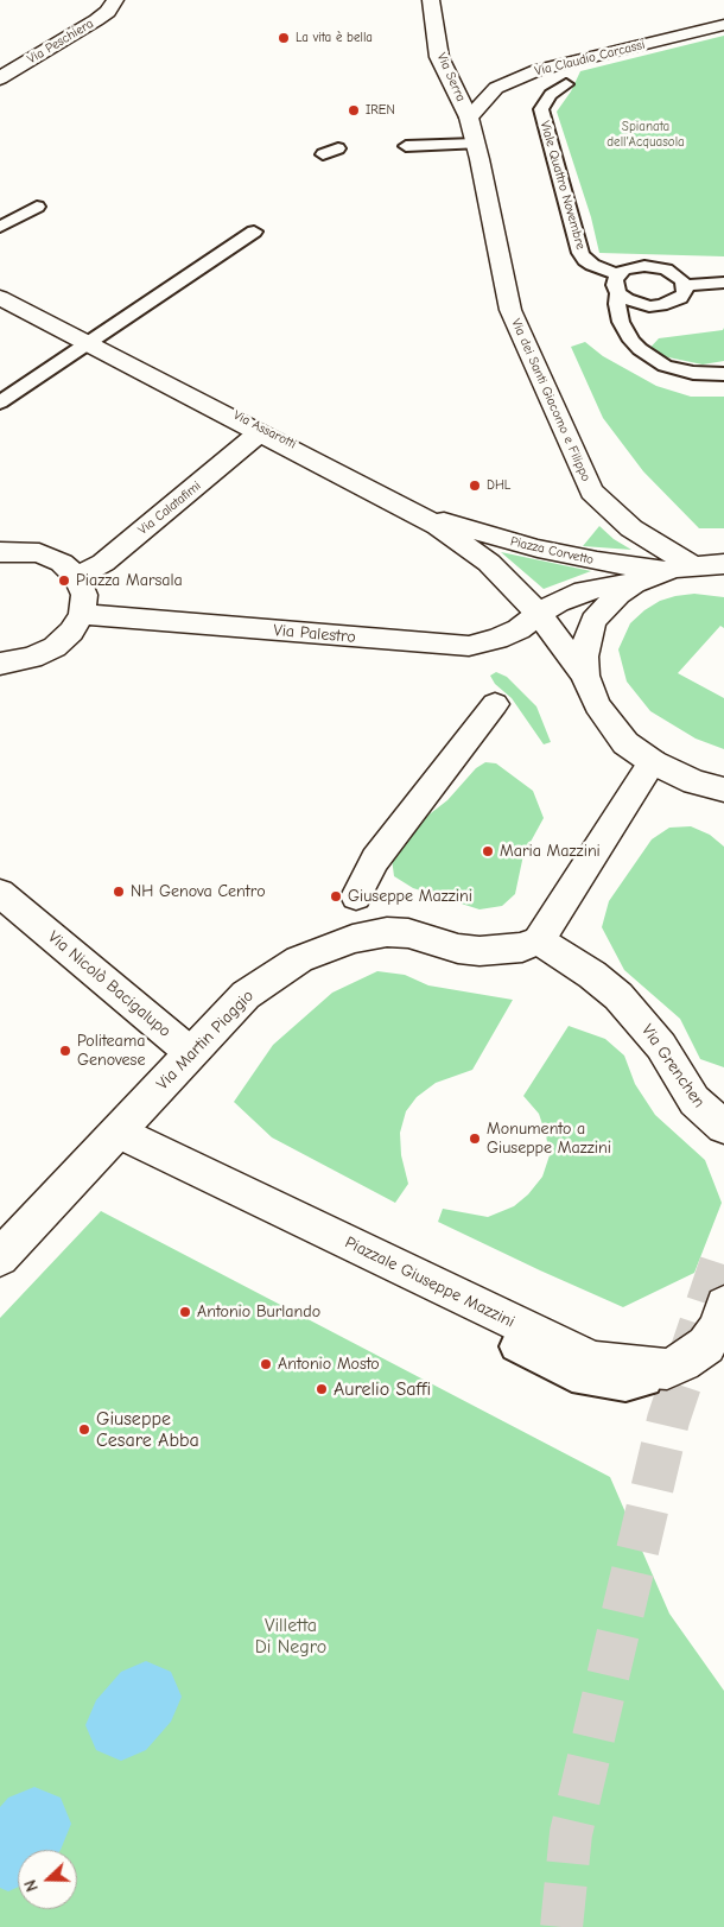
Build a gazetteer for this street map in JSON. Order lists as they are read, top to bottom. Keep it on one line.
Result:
{"streets":{"street":["Via Peschiera","Via Claudio Carcassi","Via Serra","Via dei Santi Giacomo e Filippo","Via Assarotti","Via Calatafimi","Piazza Corvetto","Via Palestro","Via Nicolò Bacigalupo","Via Martin Piaggio","Via Grenchen","Piazzale Giuseppe Mazzini"],"lane":["Viale Quattro Novembre"]},"crossings":[["Via Claudio Carcassi","Via Serra"],["Via Claudio Carcassi","Via dei Santi Giacomo e Filippo"],["Via Serra","Via dei Santi Giacomo e Filippo"],["Via dei Santi Giacomo e Filippo","Piazza Corvetto"],["Via Assarotti","Via Calatafimi"],["Via Assarotti","Piazza Corvetto"],["Piazza Corvetto","Via Palestro"],["Via Nicolò Bacigalupo","Via Martin Piaggio"],["Via Martin Piaggio","Via Grenchen"],["Via Martin Piaggio","Piazzale Giuseppe Mazzini"]],"parks":["Spianata dell'Acquasola","Villetta Di Negro"],"places":["La vita è bella","IREN","DHL","Piazza Marsala","Maria Mazzini","NH Genova Centro","Giuseppe Mazzini","Politeama Genovese","Monumento a Giuseppe Mazzini","Antonio Burlando","Antonio Mosto","Aurelio Saffi","Giuseppe Cesare Abba"],"north":"left"}
